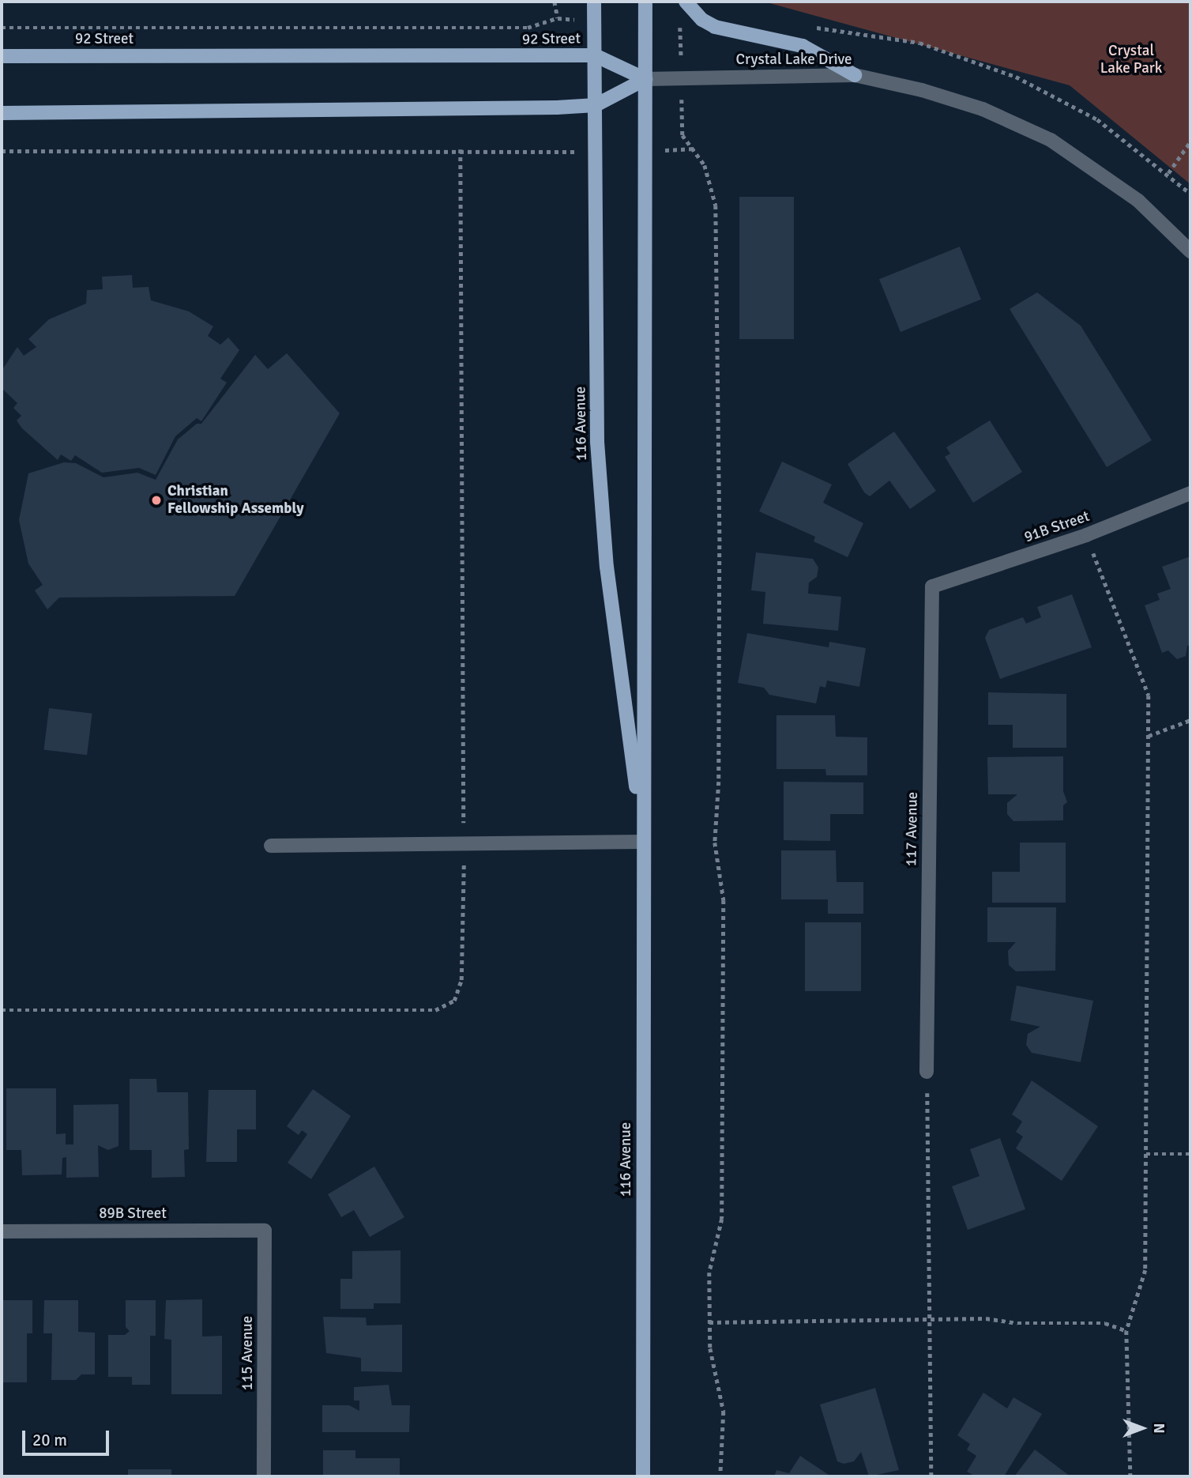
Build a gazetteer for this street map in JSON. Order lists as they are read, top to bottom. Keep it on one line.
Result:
{"streets":{"main road":["92 Street","116 Avenue"],"street":["Crystal Lake Drive","91B Street","117 Avenue","89B Street","115 Avenue"]},"crossings":[["92 Street","Crystal Lake Drive"],["92 Street","116 Avenue"],["Crystal Lake Drive","116 Avenue"],["91B Street","117 Avenue"],["89B Street","115 Avenue"]],"parks":["Crystal Lake Park"],"places":["Christian Fellowship Assembly"],"scale_bar":"20 m","north":"right"}
